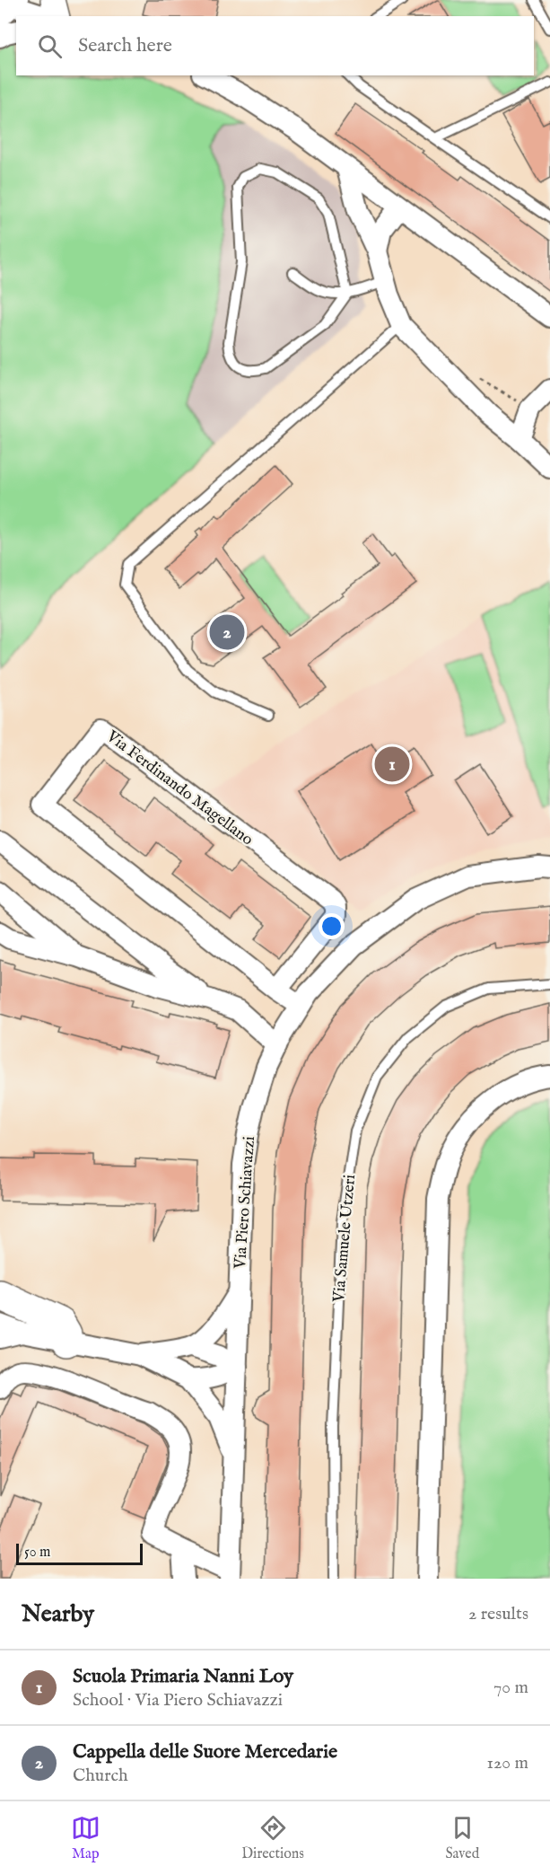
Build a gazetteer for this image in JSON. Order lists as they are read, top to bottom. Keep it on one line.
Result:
{"streets":{"street":["Via Ferdinando Magellano","Via Piero Schiavazzi"],"lane":["Via Samuele Utzeri"]},"crossings":[["Via Ferdinando Magellano","Via Piero Schiavazzi"]],"scale_bar":"50 m","page":{"search":"Search here","pins":["2","1"],"scale":"50 m","heading":["Nearby","2 results"],"list":[{"mark":"1","name":"Scuola Primaria Nanni Loy","note":"School · Via Piero Schiavazzi","value":"70 m"},{"mark":"2","name":"Cappella delle Suore Mercedarie","note":"Church","value":"120 m"}],"nav":["Map","Directions","Saved"]}}
